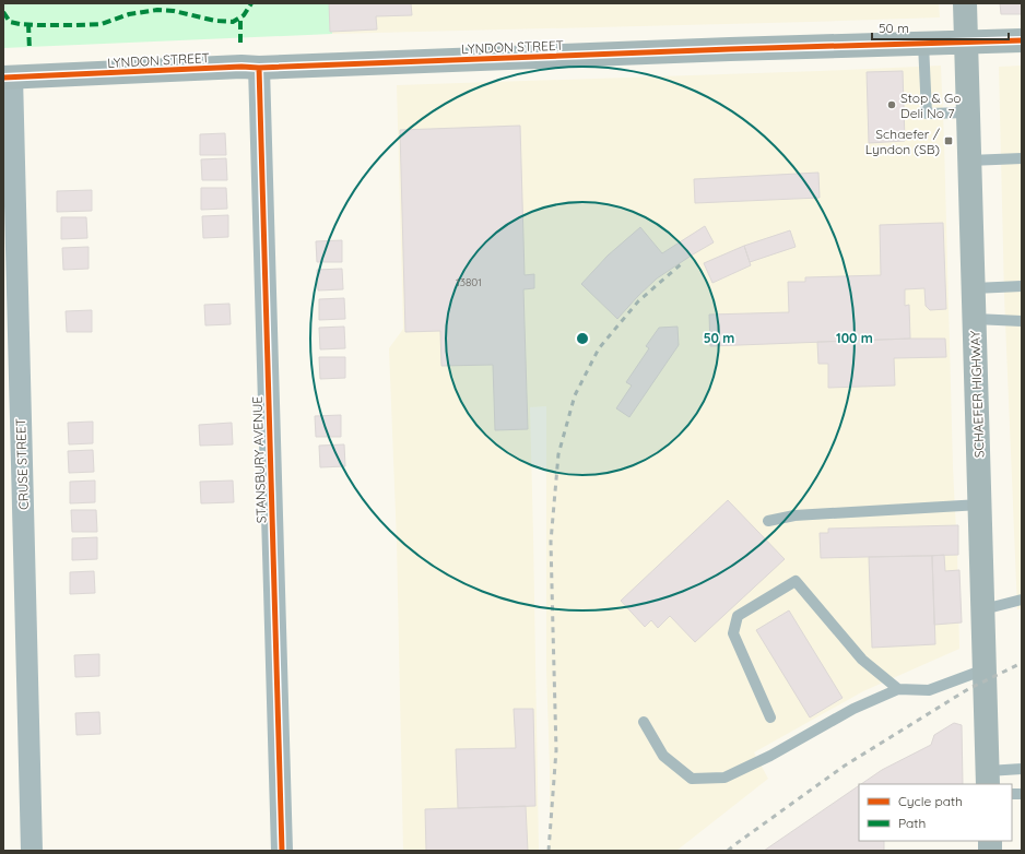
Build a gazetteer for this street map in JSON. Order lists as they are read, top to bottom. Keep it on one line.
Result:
{"streets":{"street":["LYNDON STREET","SCHAEFER HIGHWAY","STANSBURY AVENUE","CRUSE STREET"]},"crossings":[["LYNDON STREET","SCHAEFER HIGHWAY"],["LYNDON STREET","STANSBURY AVENUE"],["LYNDON STREET","CRUSE STREET"]],"places":{"other":["Stop & Go Deli No 7"],"transit":["Schaefer / Lyndon (SB)"]},"house_numbers":["13801"],"legend":["Cycle path","Path"],"scale_bar":"50 m","rings":["50 m","100 m"]}
